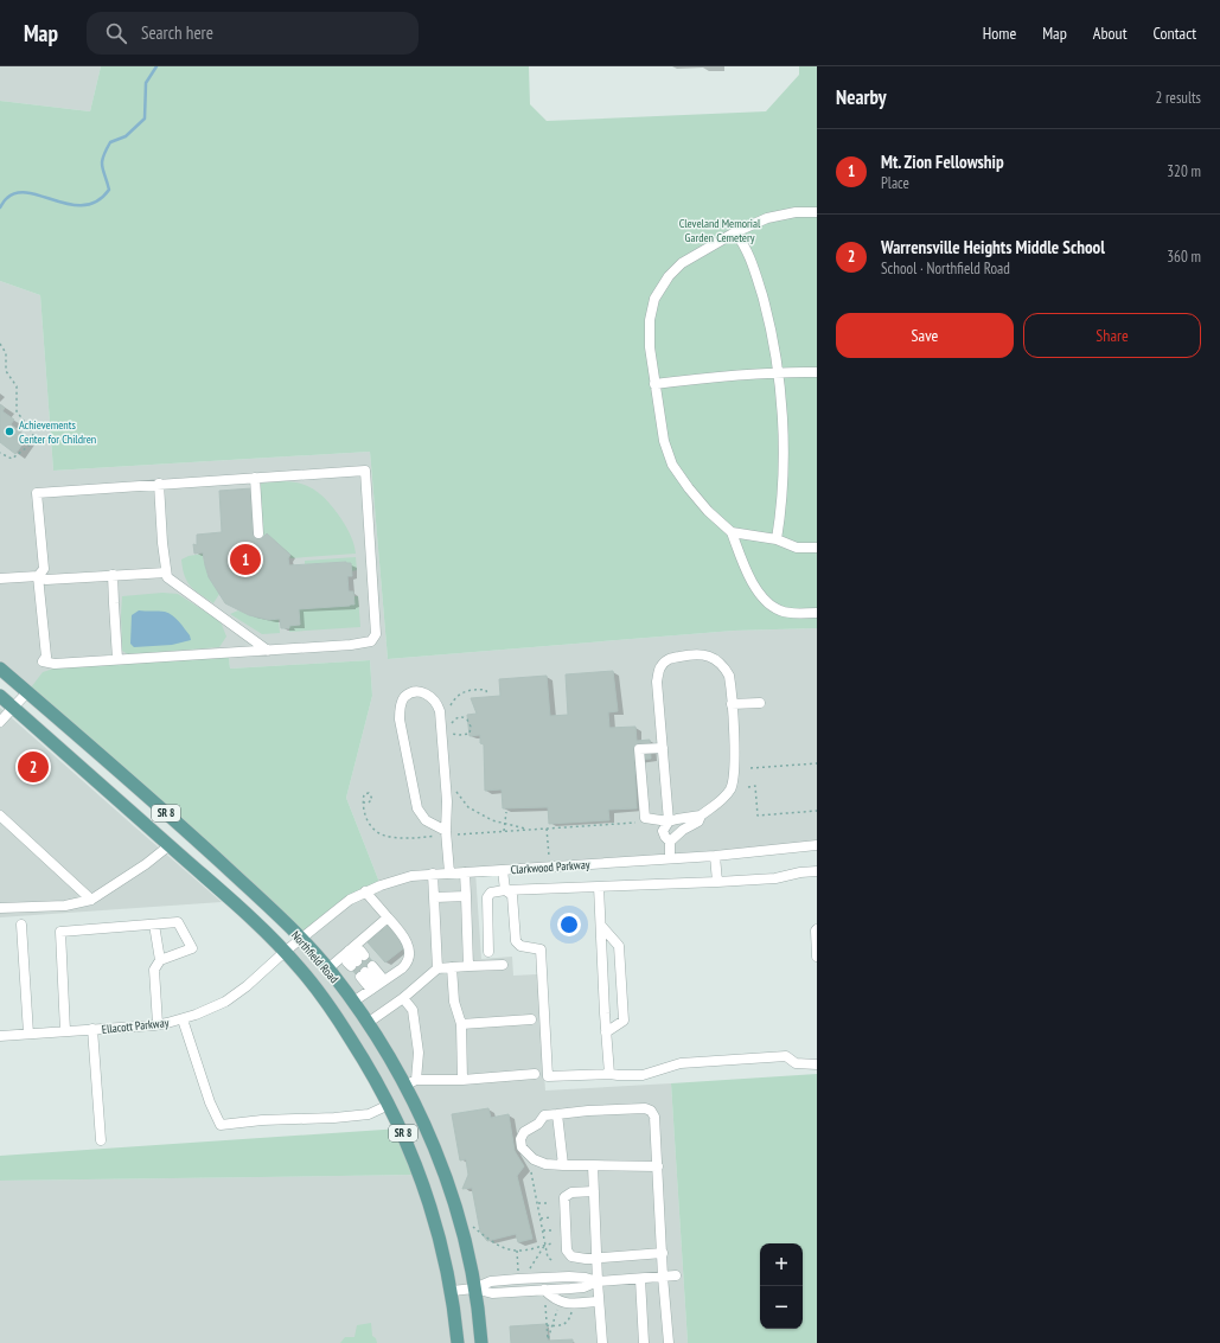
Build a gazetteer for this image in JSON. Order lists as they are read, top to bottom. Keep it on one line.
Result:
{"streets":{"main road":["SR 8","Northfield Road"],"street":["Clarkwood Parkway","Ellacott Parkway"]},"crossings":[["Clarkwood Parkway","Northfield Road"],["Clarkwood Parkway","Ellacott Parkway"],["Northfield Road","Ellacott Parkway"]],"parks":["Cleveland Memorial Garden Cemetery"],"places":["Achievements Center for Children"],"page":{"header":"Map","search":"Search here","nav":["Home","Map","About","Contact"],"heading":["Nearby","2 results"],"list":[{"mark":"1","name":"Mt. Zion Fellowship","note":"Place","value":"320 m"},{"mark":"2","name":"Warrensville Heights Middle School","note":"School · Northfield Road","value":"360 m"}],"buttons":["Save","Share"],"pins":["1","2"],"map_buttons":["+","−"]}}
